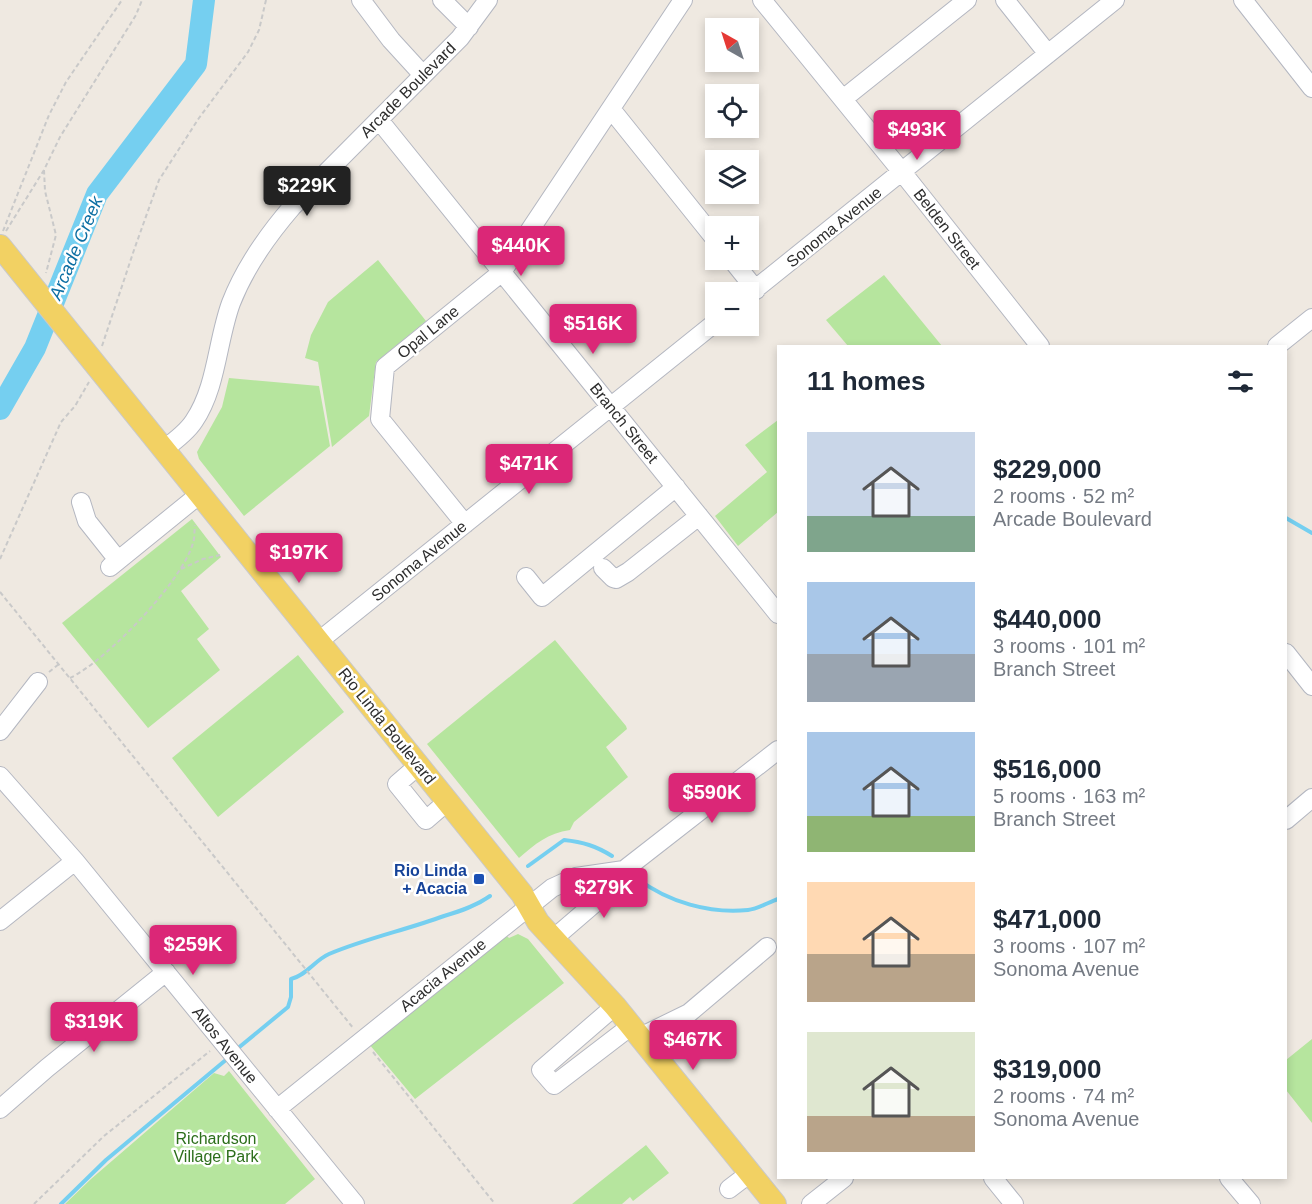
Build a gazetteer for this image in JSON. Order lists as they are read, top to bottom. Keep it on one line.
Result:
{"streets":{"main road":["Rio Linda Boulevard"],"street":["Arcade Boulevard","Sonoma Avenue","Belden Street","Opal Lane","Branch Street","Acacia Avenue","Altos Avenue"]},"crossings":[["Arcade Boulevard","Branch Street"],["Arcade Boulevard","Rio Linda Boulevard"],["Sonoma Avenue","Belden Street"],["Sonoma Avenue","Opal Lane"],["Sonoma Avenue","Branch Street"],["Sonoma Avenue","Rio Linda Boulevard"],["Opal Lane","Branch Street"],["Rio Linda Boulevard","Acacia Avenue"],["Acacia Avenue","Altos Avenue"]],"water":["Arcade Creek"],"parks":["Richardson Village Park"],"places":{"transit":["Rio Linda + Acacia"]},"north":"top left","page":{"map_buttons":["+","−"],"price":["$493K","$229K","$440K","$516K","$471K","$197K","$590K","$279K","$259K","$319K","$467K"],"heading":"11 homes","list":[{"name":"$229,000","note":"2 rooms · 52 m² · Arcade Boulevard"},{"name":"$440,000","note":"3 rooms · 101 m² · Branch Street"},{"name":"$516,000","note":"5 rooms · 163 m² · Branch Street"},{"name":"$471,000","note":"3 rooms · 107 m² · Sonoma Avenue"},{"name":"$319,000","note":"2 rooms · 74 m² · Sonoma Avenue"}]}}
